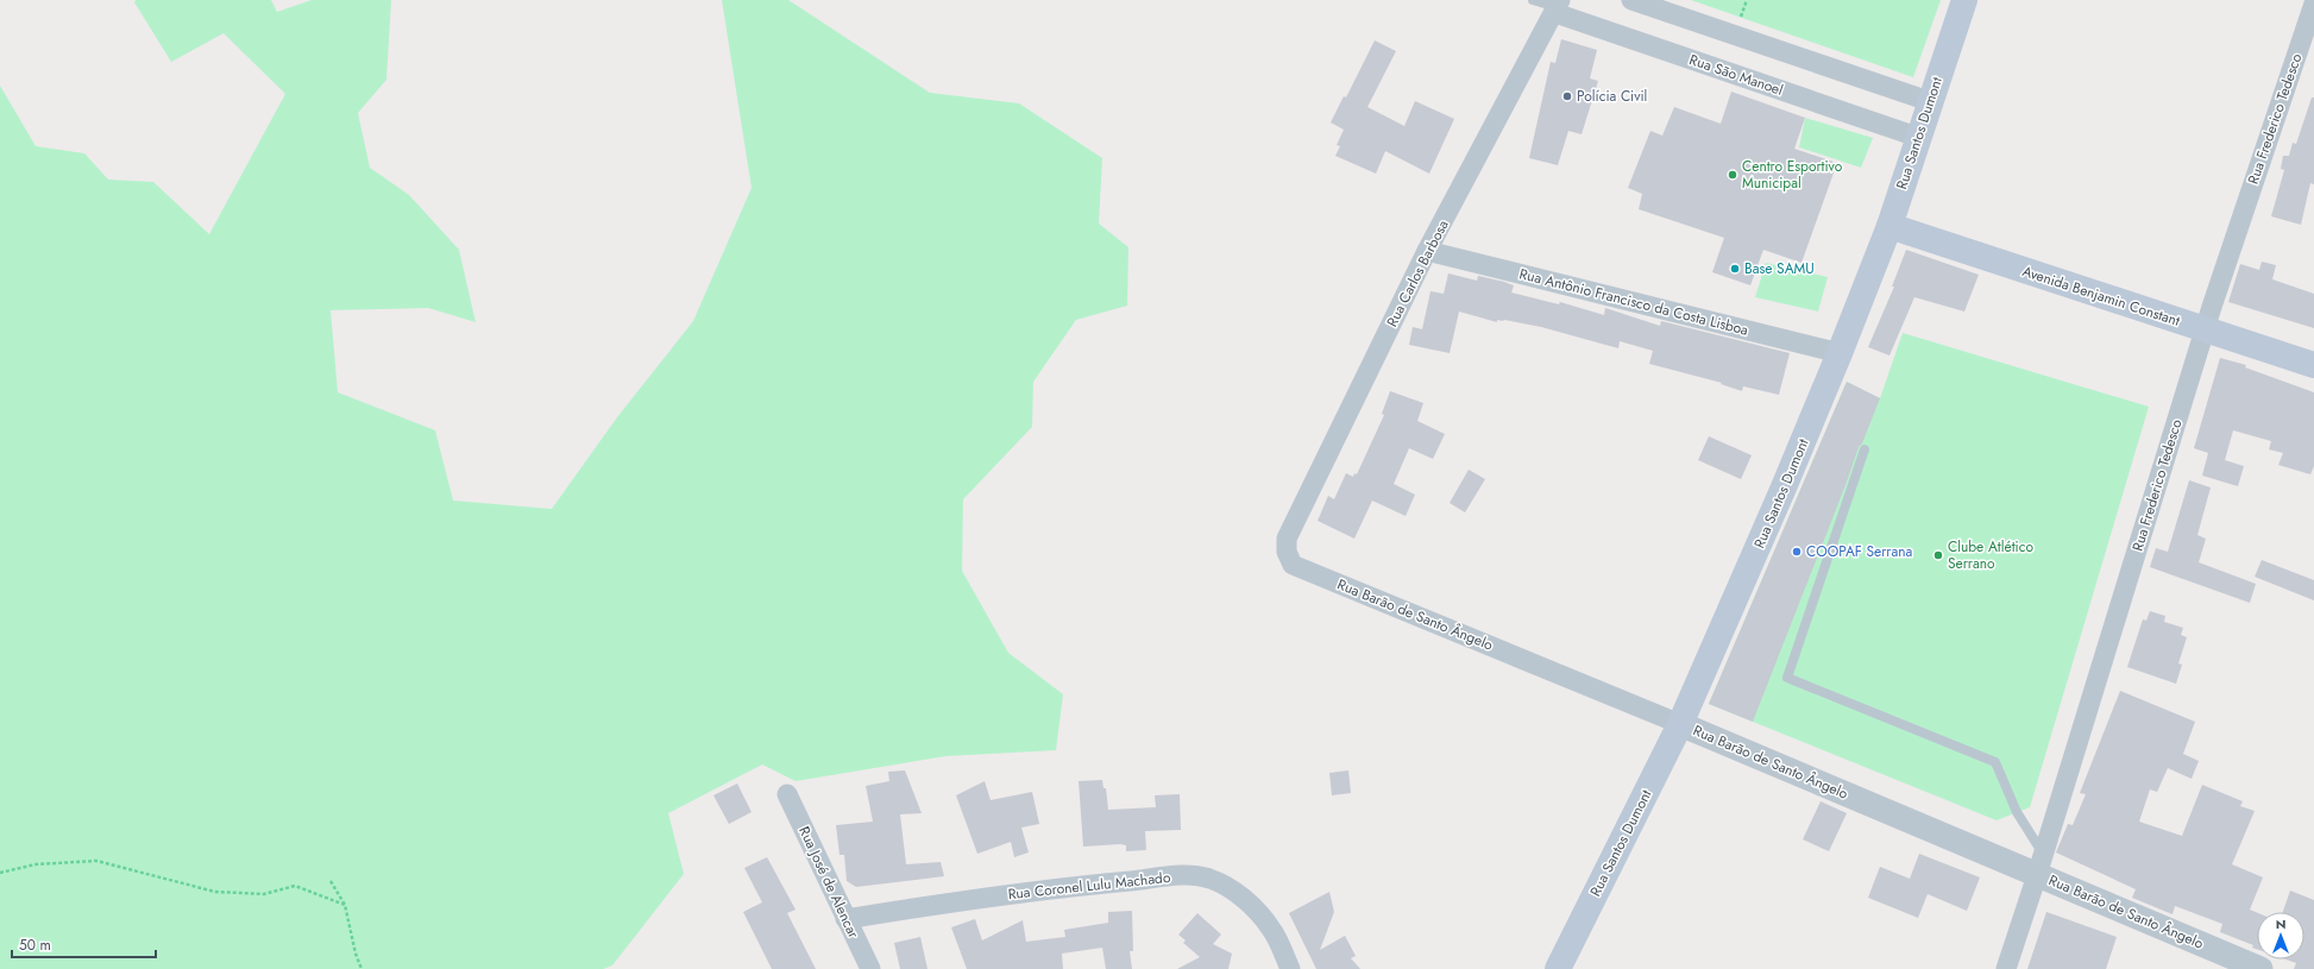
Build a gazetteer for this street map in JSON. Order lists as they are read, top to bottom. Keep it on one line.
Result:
{"streets":{"main road":["Rua Santos Dumont","Avenida Benjamin Constant"],"street":["Rua São Manoel","Rua Frederico Tedesco","Rua Carlos Barbosa","Rua Antônio Francisco da Costa Lisboa","Rua Barão de Santo Ângelo","Rua José de Alencar","Rua Coronel Lulu Machado"]},"crossings":[["Rua São Manoel","Rua Santos Dumont"],["Rua São Manoel","Rua Carlos Barbosa"],["Rua Frederico Tedesco","Avenida Benjamin Constant"],["Rua Frederico Tedesco","Rua Barão de Santo Ângelo"],["Rua Santos Dumont","Avenida Benjamin Constant"],["Rua Santos Dumont","Rua Antônio Francisco da Costa Lisboa"],["Rua Santos Dumont","Rua Barão de Santo Ângelo"],["Rua Carlos Barbosa","Rua Antônio Francisco da Costa Lisboa"],["Rua Carlos Barbosa","Rua Barão de Santo Ângelo"],["Rua José de Alencar","Rua Coronel Lulu Machado"]],"places":["Polícia Civil","Centro Esportivo Municipal","Base SAMU","COOPAF Serrana","Clube Atlético Serrano"],"scale_bar":"50 m","north":"top"}
